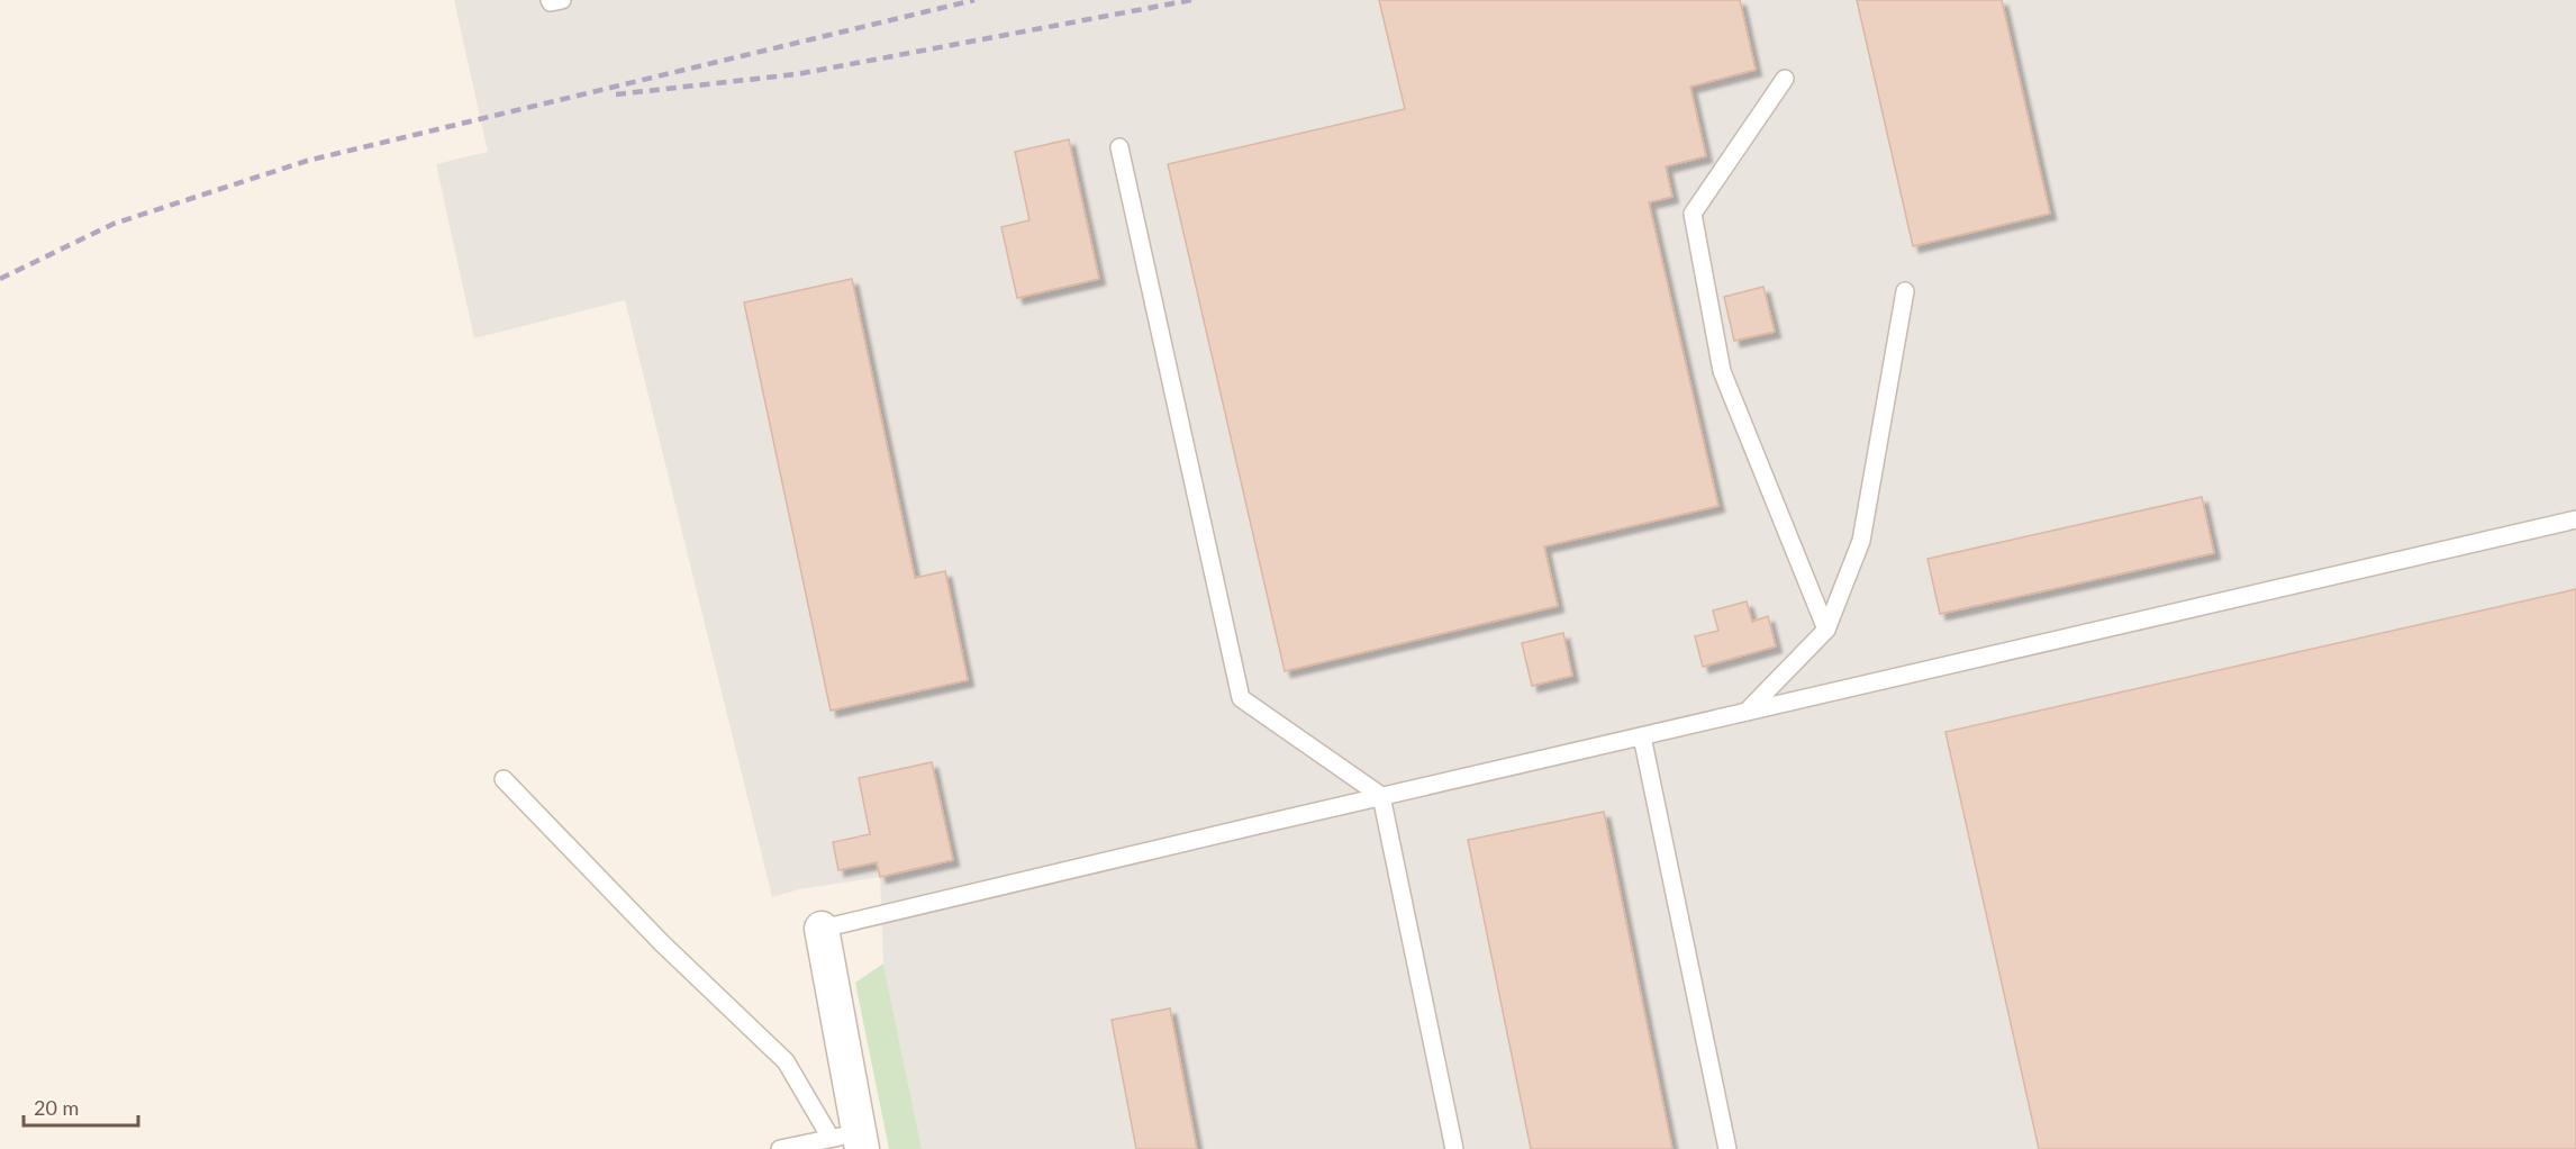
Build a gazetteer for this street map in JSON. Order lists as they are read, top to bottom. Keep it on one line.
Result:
{"scale_bar":"20 m"}
